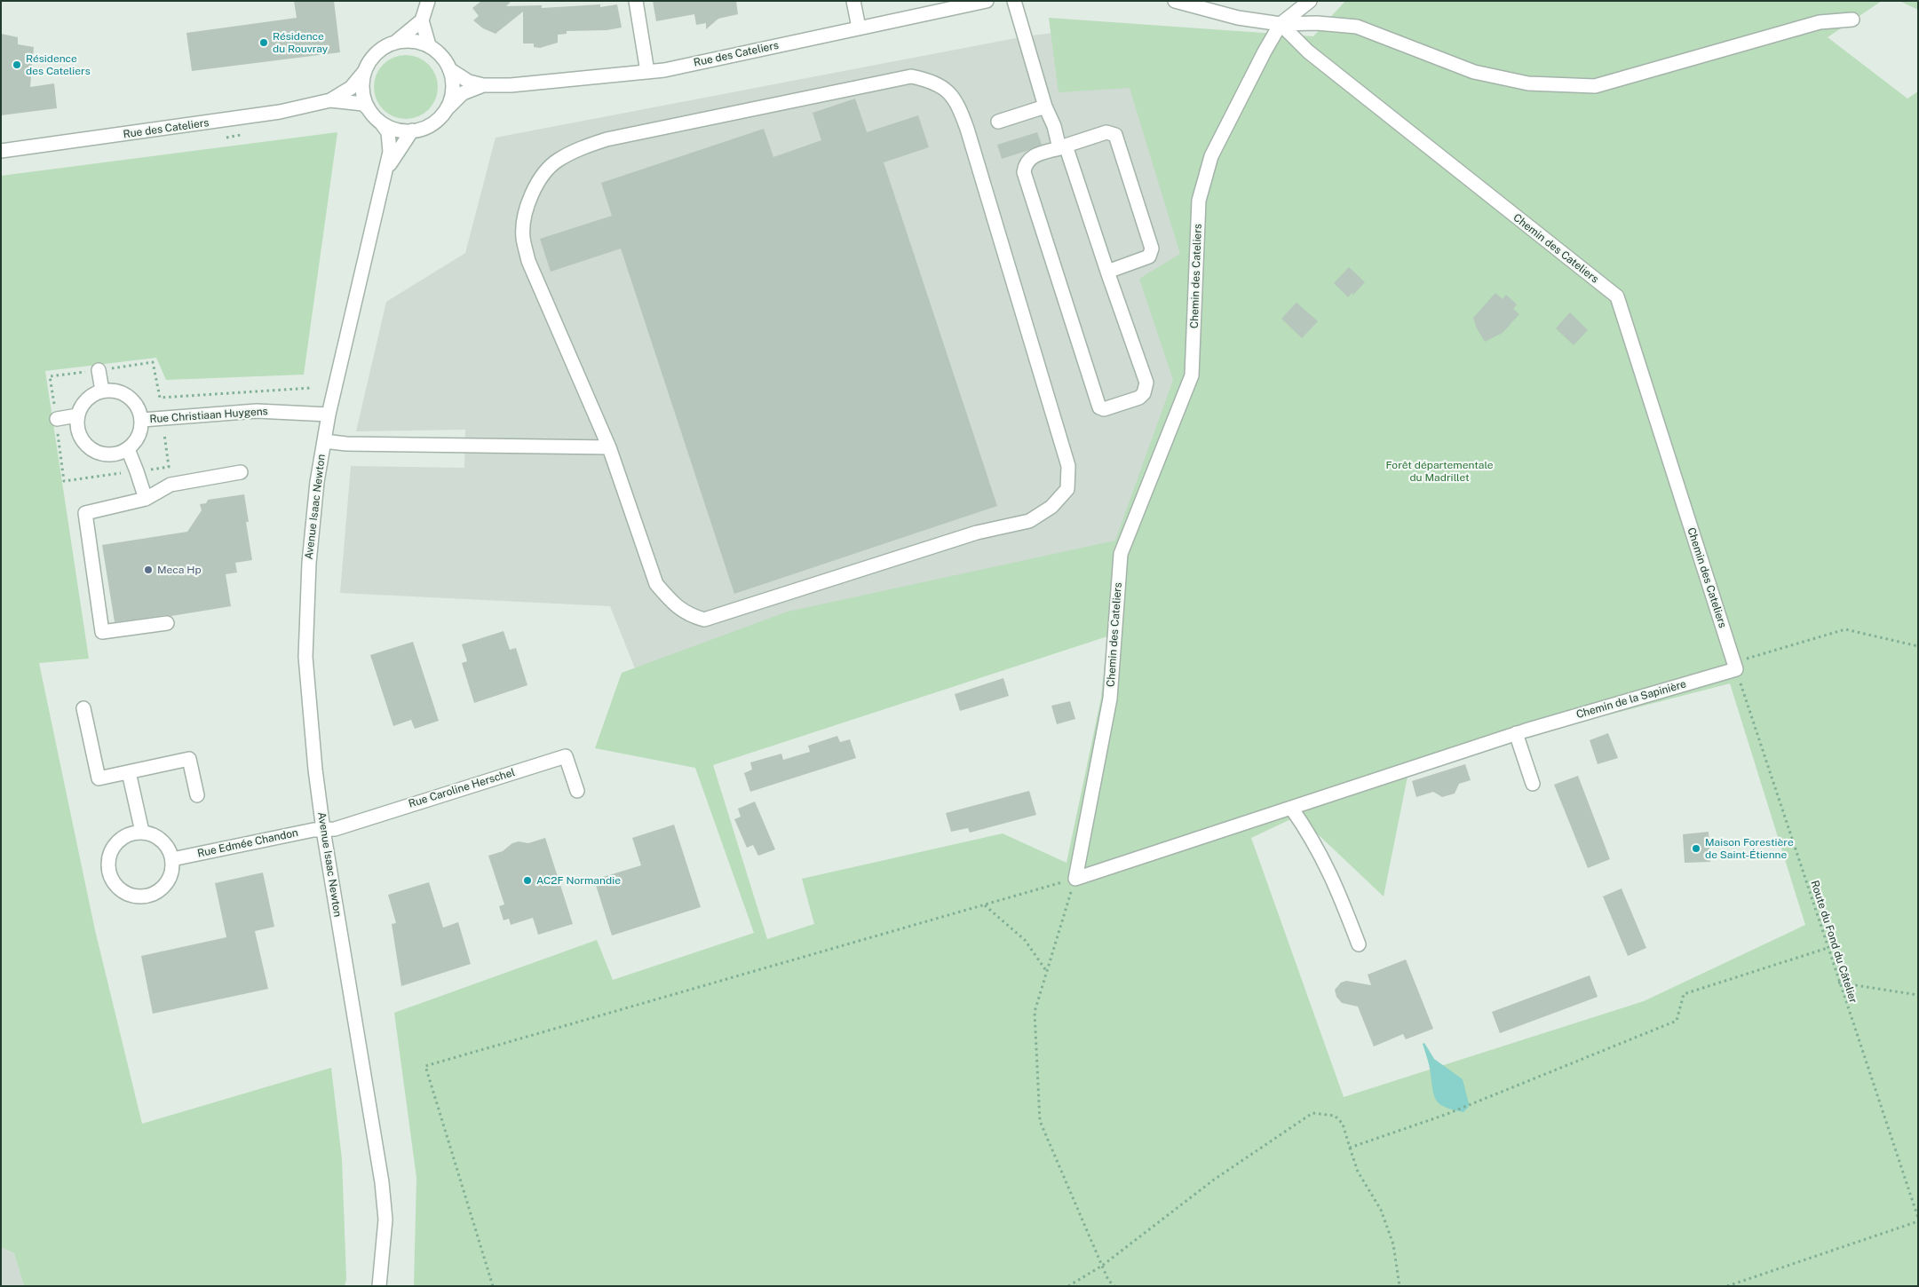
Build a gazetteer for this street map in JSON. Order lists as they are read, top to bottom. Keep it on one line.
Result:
{"streets":{"street":["Rue des Cateliers","Chemin des Cateliers","Rue Christiaan Huygens","Avenue Isaac Newton","Chemin de la Sapinière","Rue Caroline Herschel","Rue Edmée Chandon"],"path":["Route du Fond du Câtelier"]},"crossings":[["Rue des Cateliers","Avenue Isaac Newton"],["Chemin des Cateliers","Chemin de la Sapinière"],["Chemin des Cateliers","Route du Fond du Câtelier"],["Rue Christiaan Huygens","Avenue Isaac Newton"],["Avenue Isaac Newton","Rue Caroline Herschel"],["Avenue Isaac Newton","Rue Edmée Chandon"],["Chemin de la Sapinière","Route du Fond du Câtelier"],["Rue Caroline Herschel","Rue Edmée Chandon"]],"parks":["Forêt départementale du Madrillet"],"places":["Résidence du Rouvray","Résidence des Cateliers","Meca Hp","Maison Forestière de Saint-Étienne","AC2F Normandie"]}
